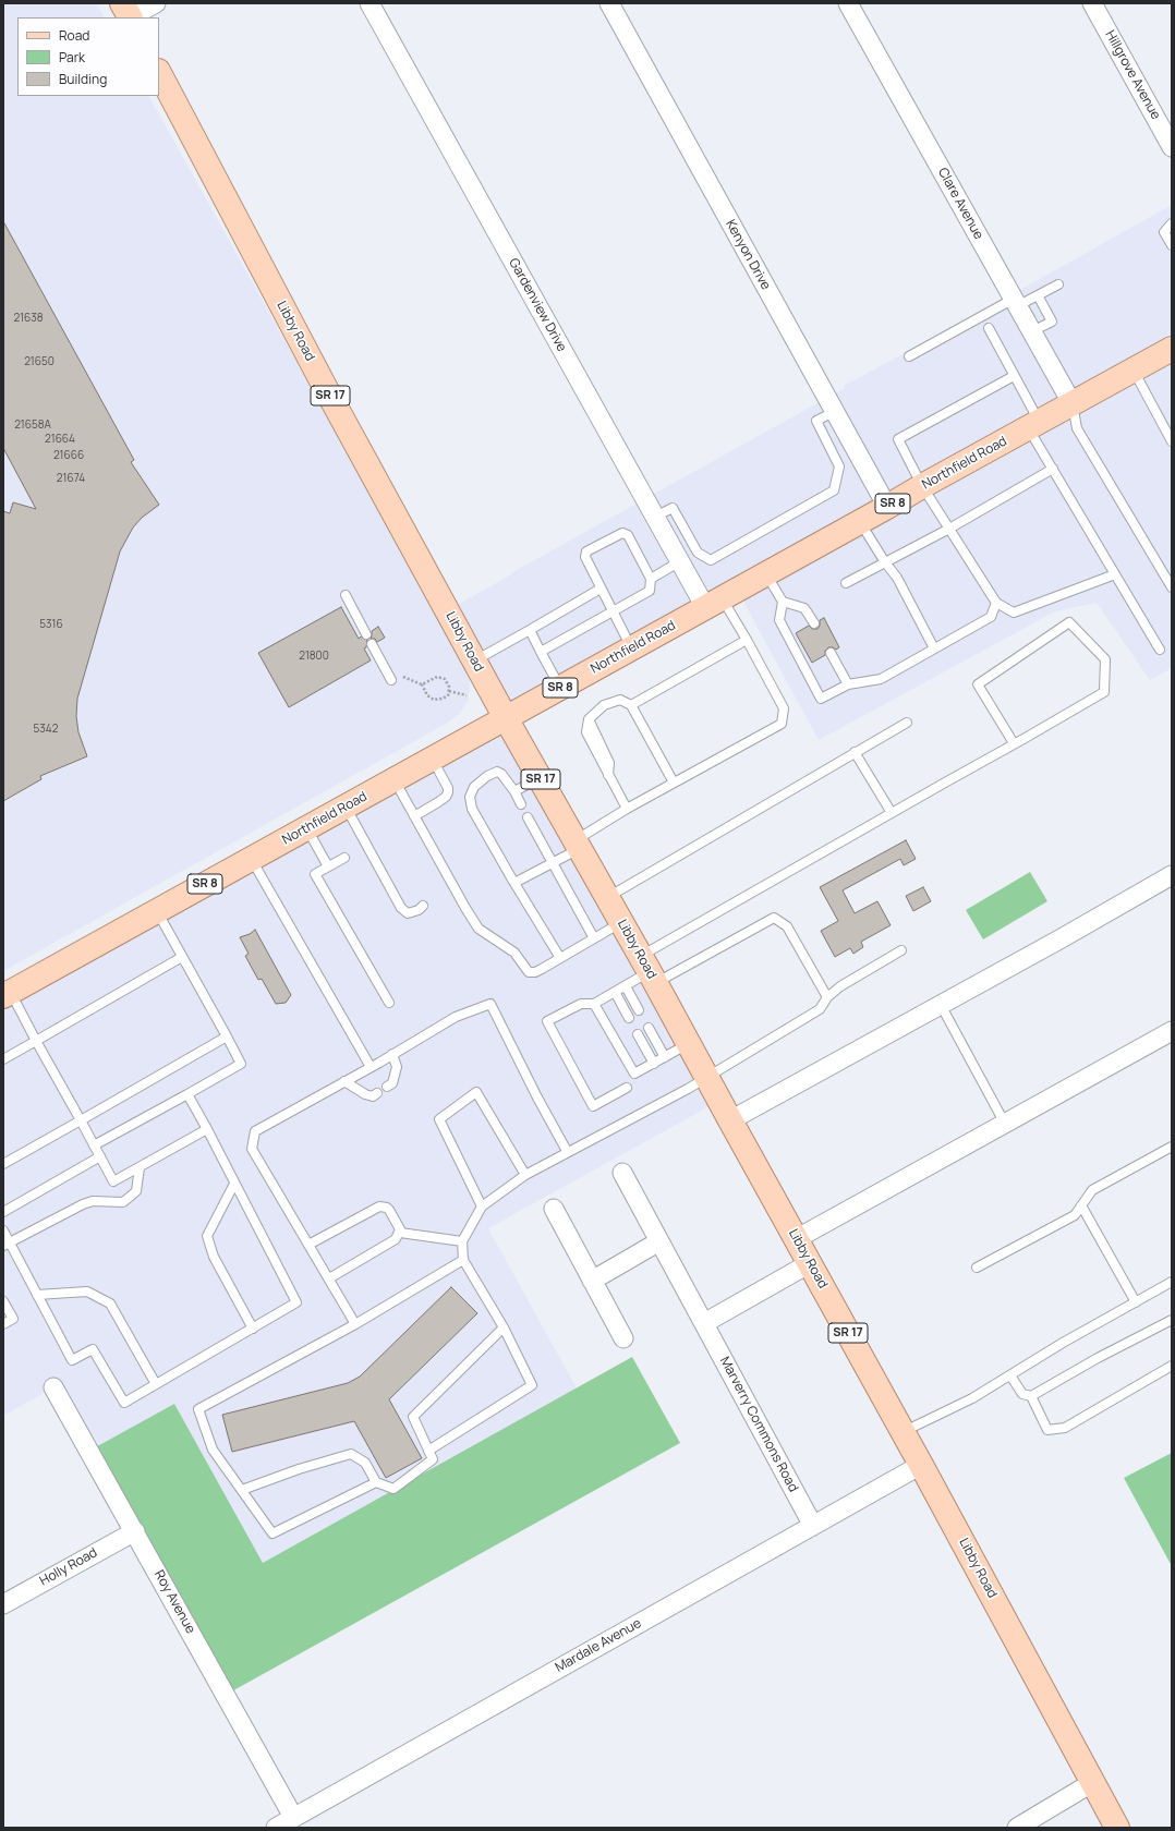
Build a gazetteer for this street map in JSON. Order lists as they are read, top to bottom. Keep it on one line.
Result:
{"streets":{"main road":["Libby Road","SR 17","Northfield Road","SR 8"],"street":["Hillgrove Avenue","Clare Avenue","Kenyon Drive","Gardenview Drive","Marverry Commons Road","Holly Road","Roy Avenue","Mardale Avenue"]},"crossings":[["Clare Avenue","Northfield Road"],["Kenyon Drive","Northfield Road"],["Gardenview Drive","Northfield Road"],["Libby Road","Northfield Road"],["Libby Road","Mardale Avenue"],["Marverry Commons Road","Mardale Avenue"],["Holly Road","Roy Avenue"],["Roy Avenue","Mardale Avenue"]],"house_numbers":["21638","21650","21658A","21664","21666","21674","5316","21800","5342"],"legend":["Road","Park","Building"]}
